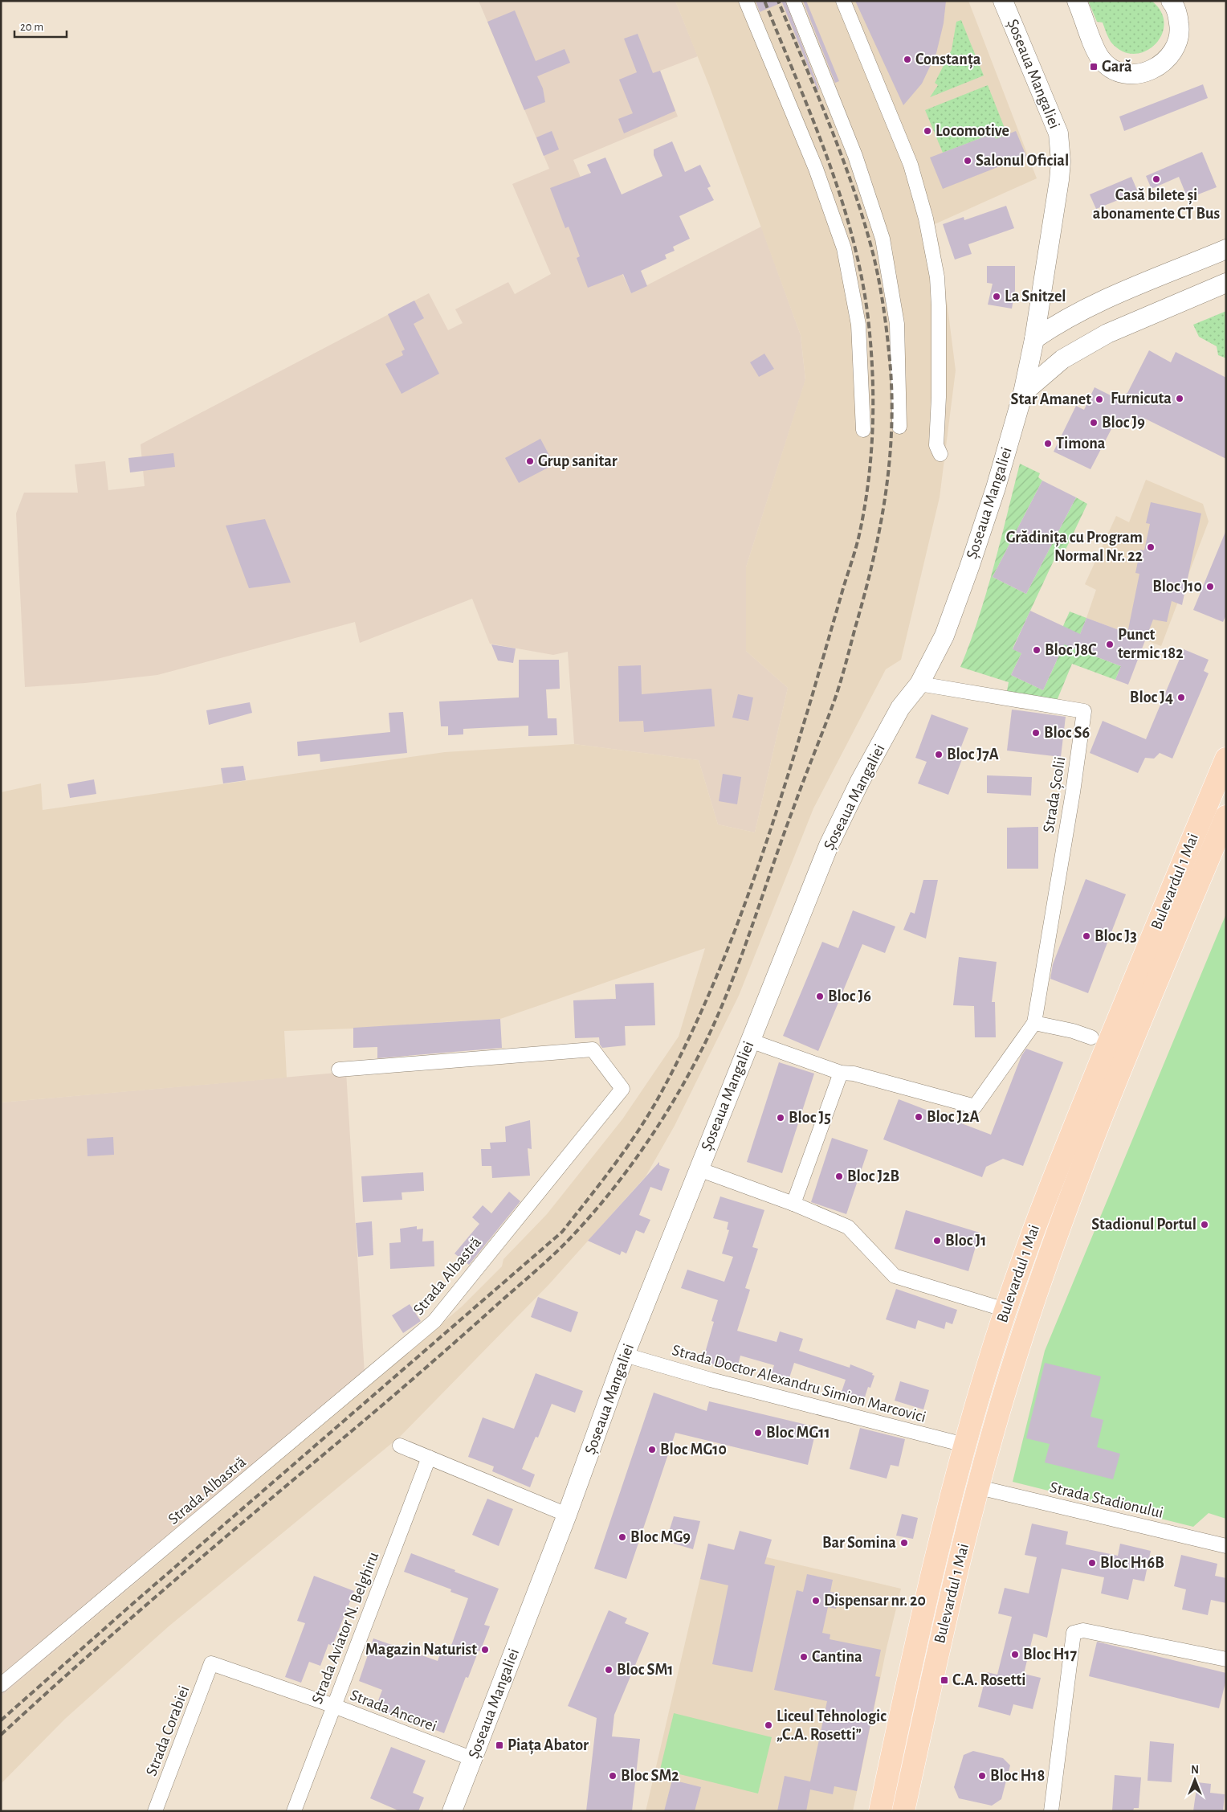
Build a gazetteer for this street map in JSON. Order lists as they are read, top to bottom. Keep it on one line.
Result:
{"streets":{"main road":["Bulevardul 1 Mai"],"street":["Șoseaua Mangaliei","Strada Școlii","Strada Albastră","Strada Doctor Alexandru Simion Marcovici","Strada Stadionului","Strada Aviator N. Belghiru","Strada Ancorei","Strada Corabiei"]},"crossings":[["Șoseaua Mangaliei","Strada Școlii"],["Șoseaua Mangaliei","Strada Doctor Alexandru Simion Marcovici"],["Șoseaua Mangaliei","Strada Ancorei"],["Bulevardul 1 Mai","Strada Doctor Alexandru Simion Marcovici"],["Bulevardul 1 Mai","Strada Stadionului"],["Strada Aviator N. Belghiru","Strada Ancorei"],["Strada Ancorei","Strada Corabiei"]],"places":{"other":["Constanța","Locomotive","Salonul Oficial","Casă bilete și abonamente CT Bus","La Snitzel","Furnicuta","Star Amanet","Bloc J9","Timona","Grup sanitar","Grădinița cu Program Normal Nr. 22","Bloc J10","Punct termic 182","Bloc J8C","Bloc J4","Bloc S6","Bloc J7A","Bloc J3","Bloc J6","Bloc J2A","Bloc J5","Bloc J2B","Stadionul Portul","Bloc J1","Bloc MG11","Bloc MG10","Bloc MG9","Bar Somina","Bloc H16B","Dispensar nr. 20","Magazin Naturist","Bloc H17","Cantina","Bloc SM1","Liceul Tehnologic „C.A. Rosetti”","Bloc SM2","Bloc H18"],"transit":["Gară","C.A. Rosetti","Piața Abator"]},"scale_bar":"20 m","north":"top"}
